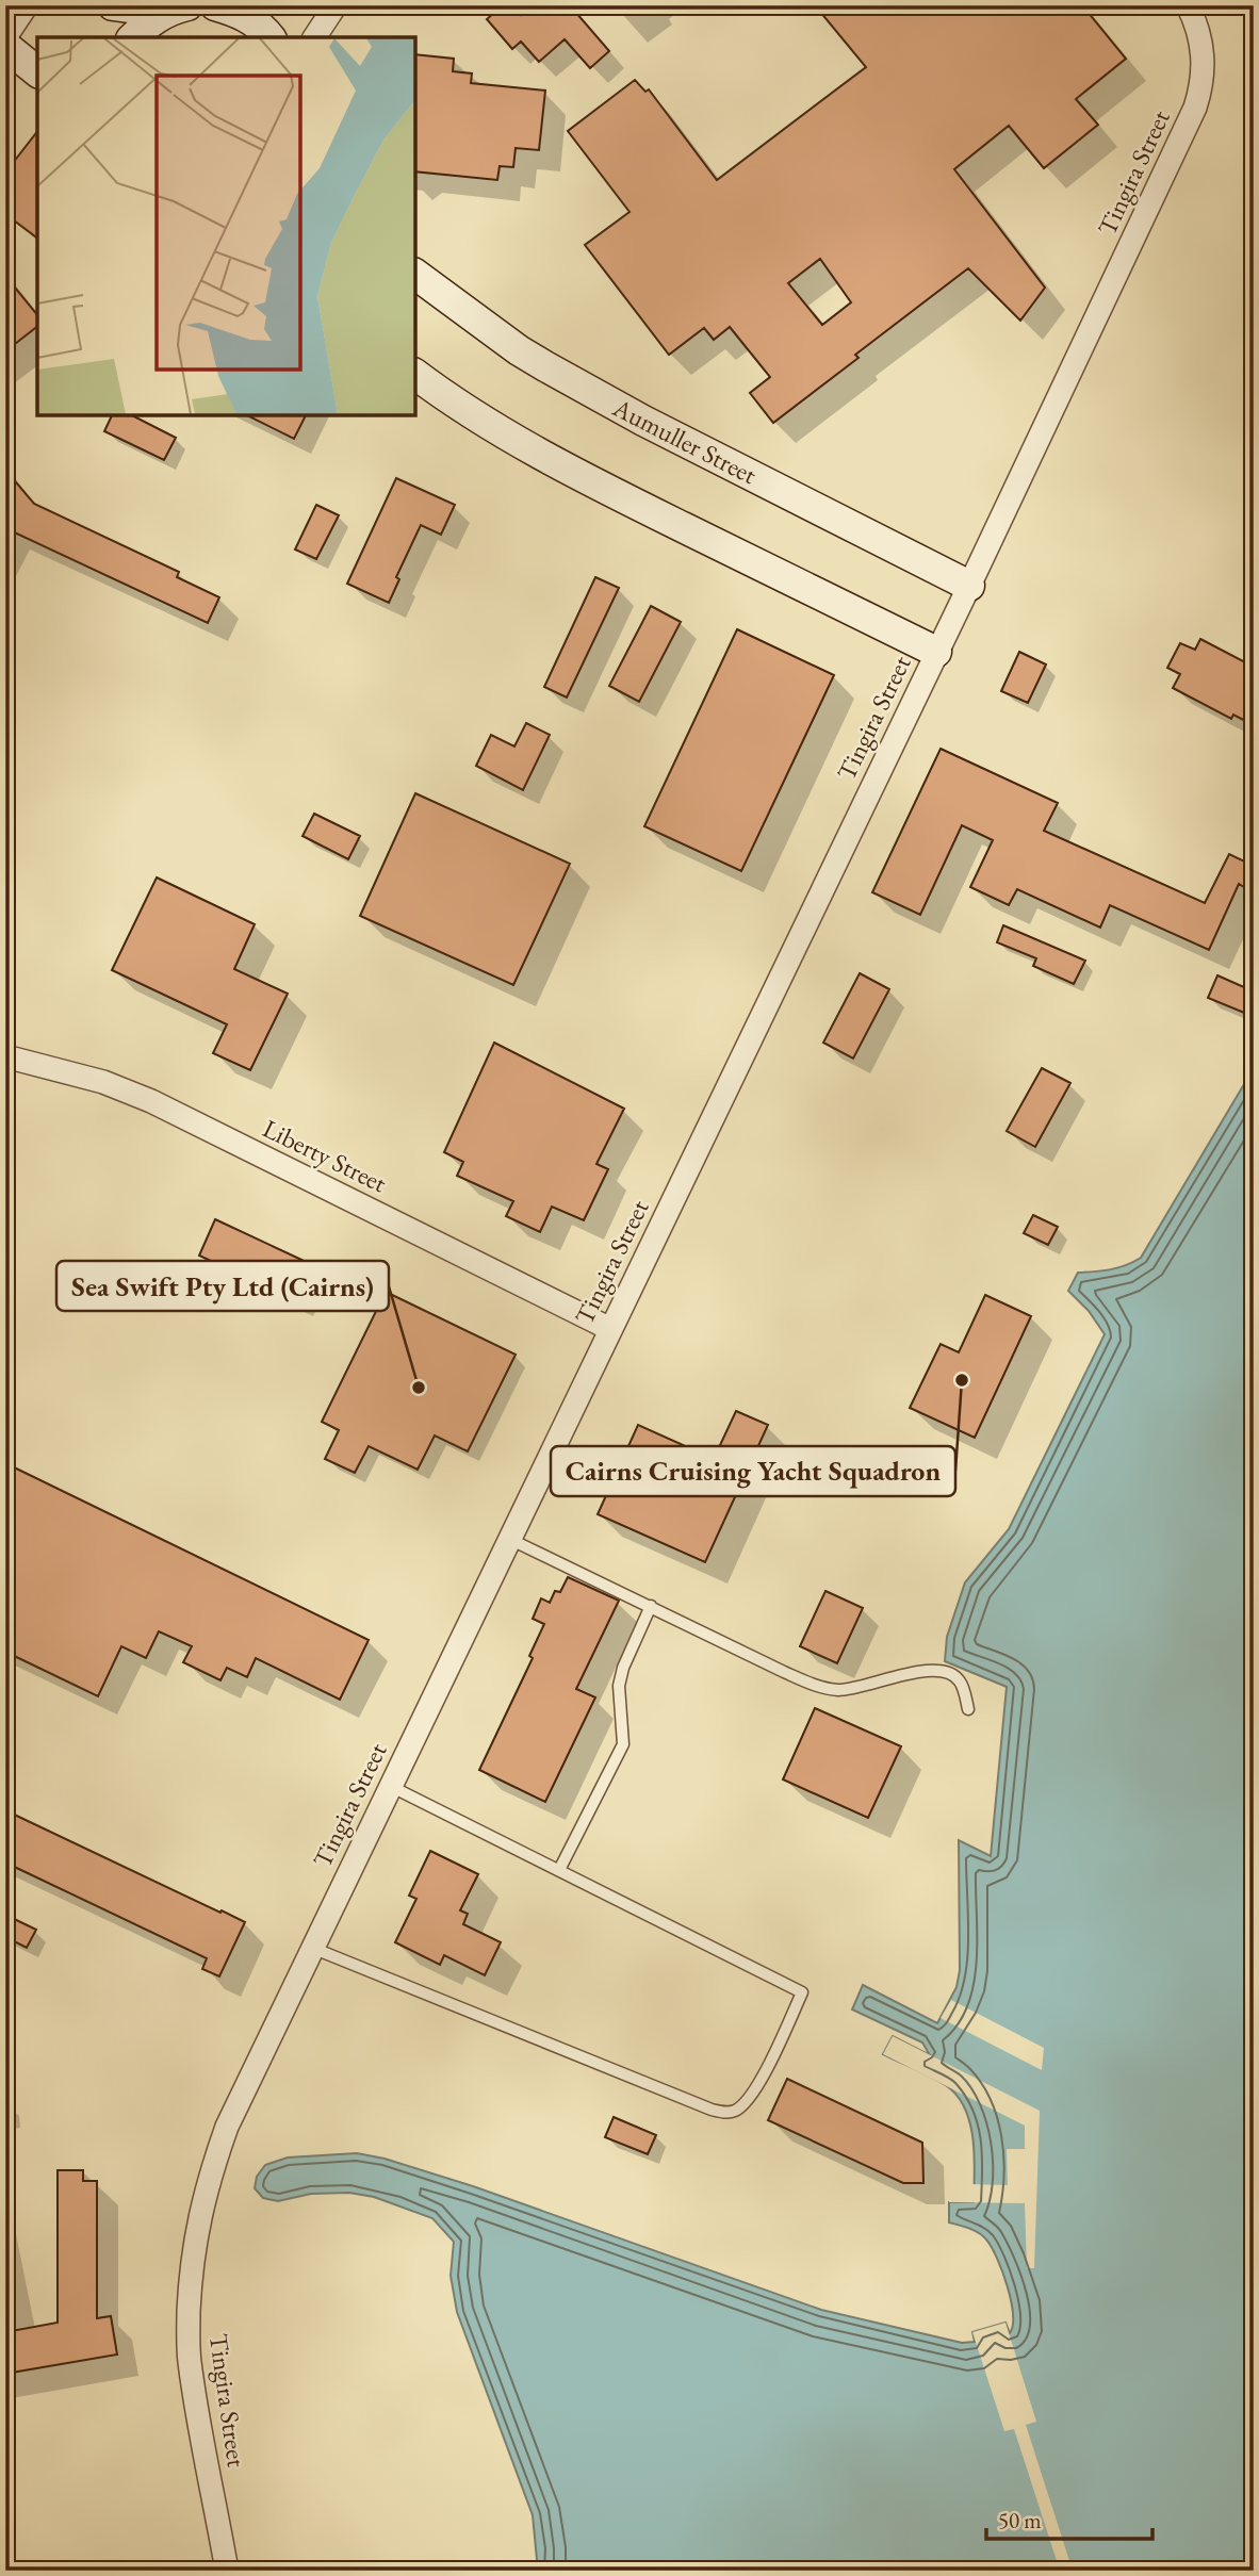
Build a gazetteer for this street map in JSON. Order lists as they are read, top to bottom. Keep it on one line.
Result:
{"streets":{"street":["Tingira Street","Aumuller Street","Liberty Street"]},"crossings":[["Tingira Street","Aumuller Street"],["Tingira Street","Liberty Street"]],"places":["Cairns Cruising Yacht Squadron","Sea Swift Pty Ltd (Cairns)"],"scale_bar":"50 m"}
